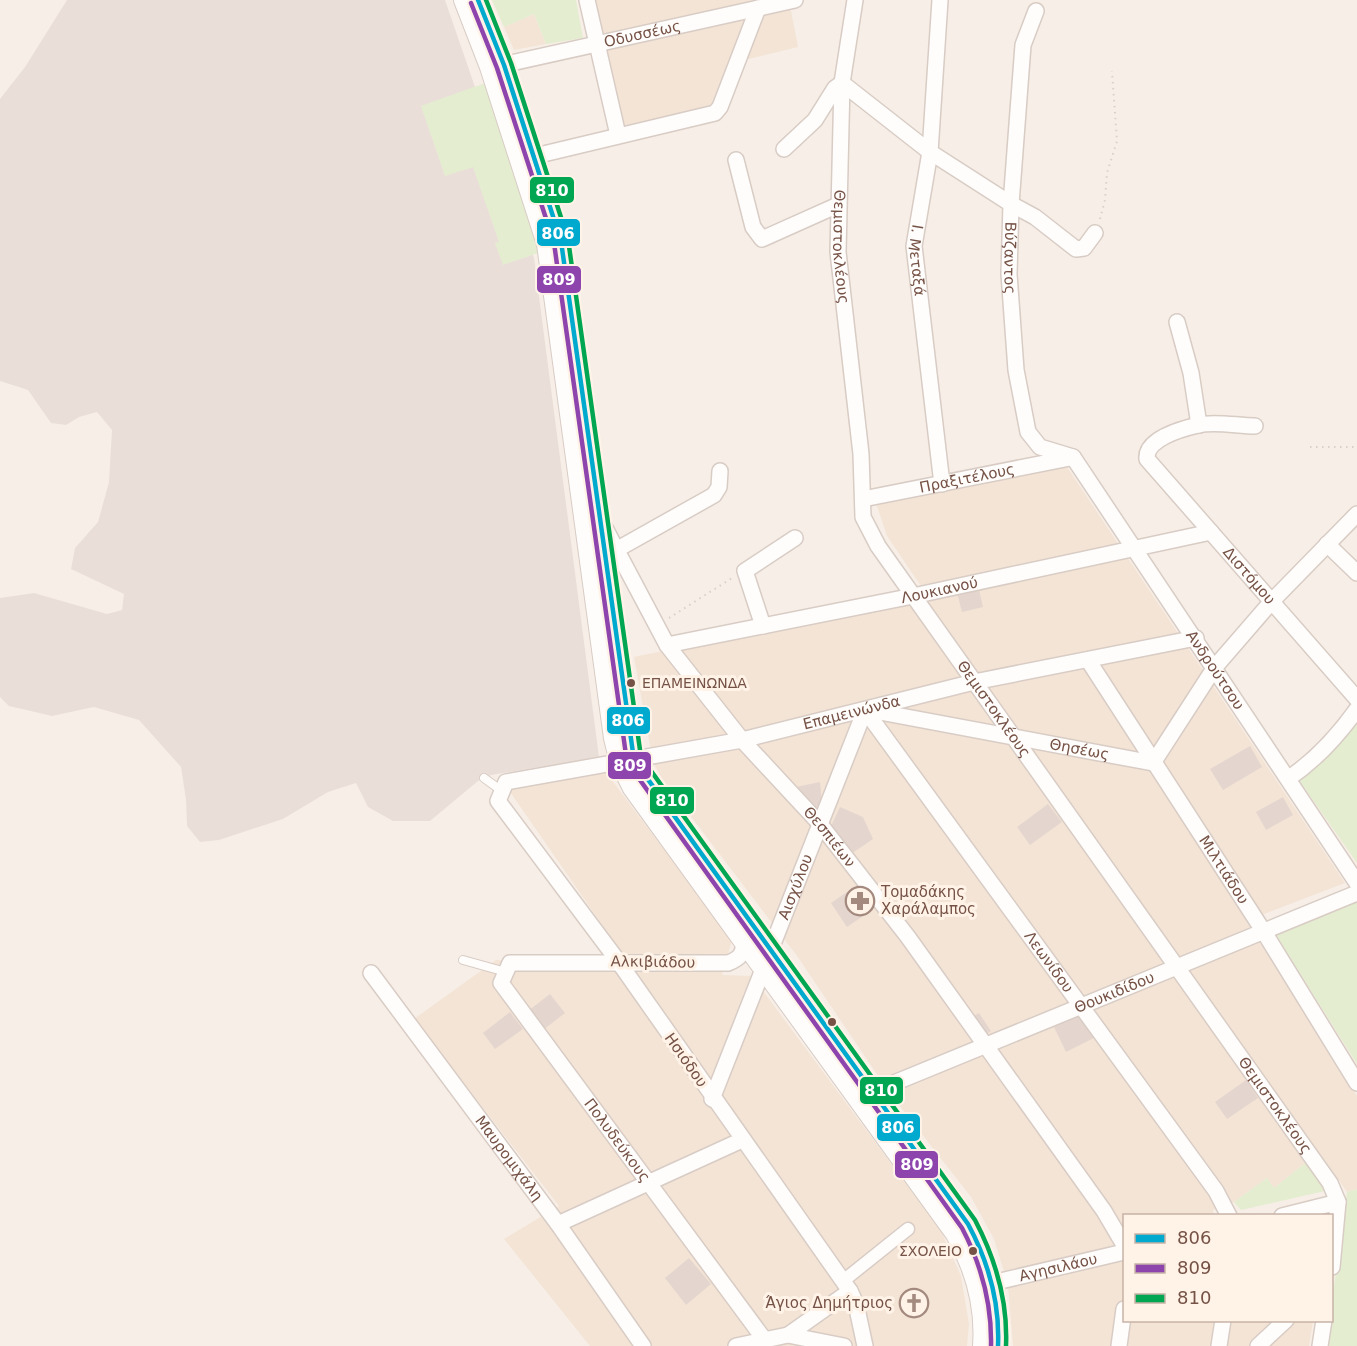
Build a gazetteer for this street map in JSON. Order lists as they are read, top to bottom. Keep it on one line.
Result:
{"streets":{"street":["Οδυσσέως","Θεμιστοκλέους","Βύζαντος","Ι. Μεταξά","Πραξιτέλους","Διστόμου","Λουκιανού","Ανδρούτσου","Επαμεινώνδα","Θησέως","Θεσπιέων","Μιλτιάδου","Αισχύλου","Αλκιβιάδου","Λεωνίδου","Θουκιδίδου","Ησιόδου","Πολυδεύκους","Μαυρομιχάλη","Αγησιλάου"]},"crossings":[["Θεμιστοκλέους","Βύζαντος"],["Θεμιστοκλέους","Πραξιτέλους"],["Θεμιστοκλέους","Λουκιανού"],["Θεμιστοκλέους","Επαμεινώνδα"],["Θεμιστοκλέους","Θησέως"],["Θεμιστοκλέους","Θουκιδίδου"],["Βύζαντος","Ι. Μεταξά"],["Βύζαντος","Πραξιτέλους"],["Βύζαντος","Ανδρούτσου"],["Ι. Μεταξά","Πραξιτέλους"],["Πραξιτέλους","Ανδρούτσου"],["Διστόμου","Λουκιανού"],["Λουκιανού","Ανδρούτσου"],["Λουκιανού","Θεσπιέων"],["Ανδρούτσου","Επαμεινώνδα"],["Επαμεινώνδα","Θησέως"],["Επαμεινώνδα","Θεσπιέων"],["Επαμεινώνδα","Μιλτιάδου"],["Επαμεινώνδα","Αισχύλου"],["Επαμεινώνδα","Λεωνίδου"],["Επαμεινώνδα","Ησιόδου"],["Θησέως","Μιλτιάδου"],["Θησέως","Αισχύλου"],["Θησέως","Λεωνίδου"],["Θεσπιέων","Αισχύλου"],["Θεσπιέων","Θουκιδίδου"],["Μιλτιάδου","Θουκιδίδου"],["Αισχύλου","Λεωνίδου"],["Αισχύλου","Ησιόδου"],["Αλκιβιάδου","Ησιόδου"],["Αλκιβιάδου","Πολυδεύκους"],["Λεωνίδου","Θουκιδίδου"]],"places":{"other":["ΕΠΑΜΕΙΝΩΝΔΑ","ΣΧΟΛΕΙΟ"],"pharmacy":["Τομαδάκης Χαράλαμπος"],"church":["Άγιος Δημήτριος"]},"lines":["transit line 806","transit line 810","transit line 809"],"legend":["806","809","810"]}
